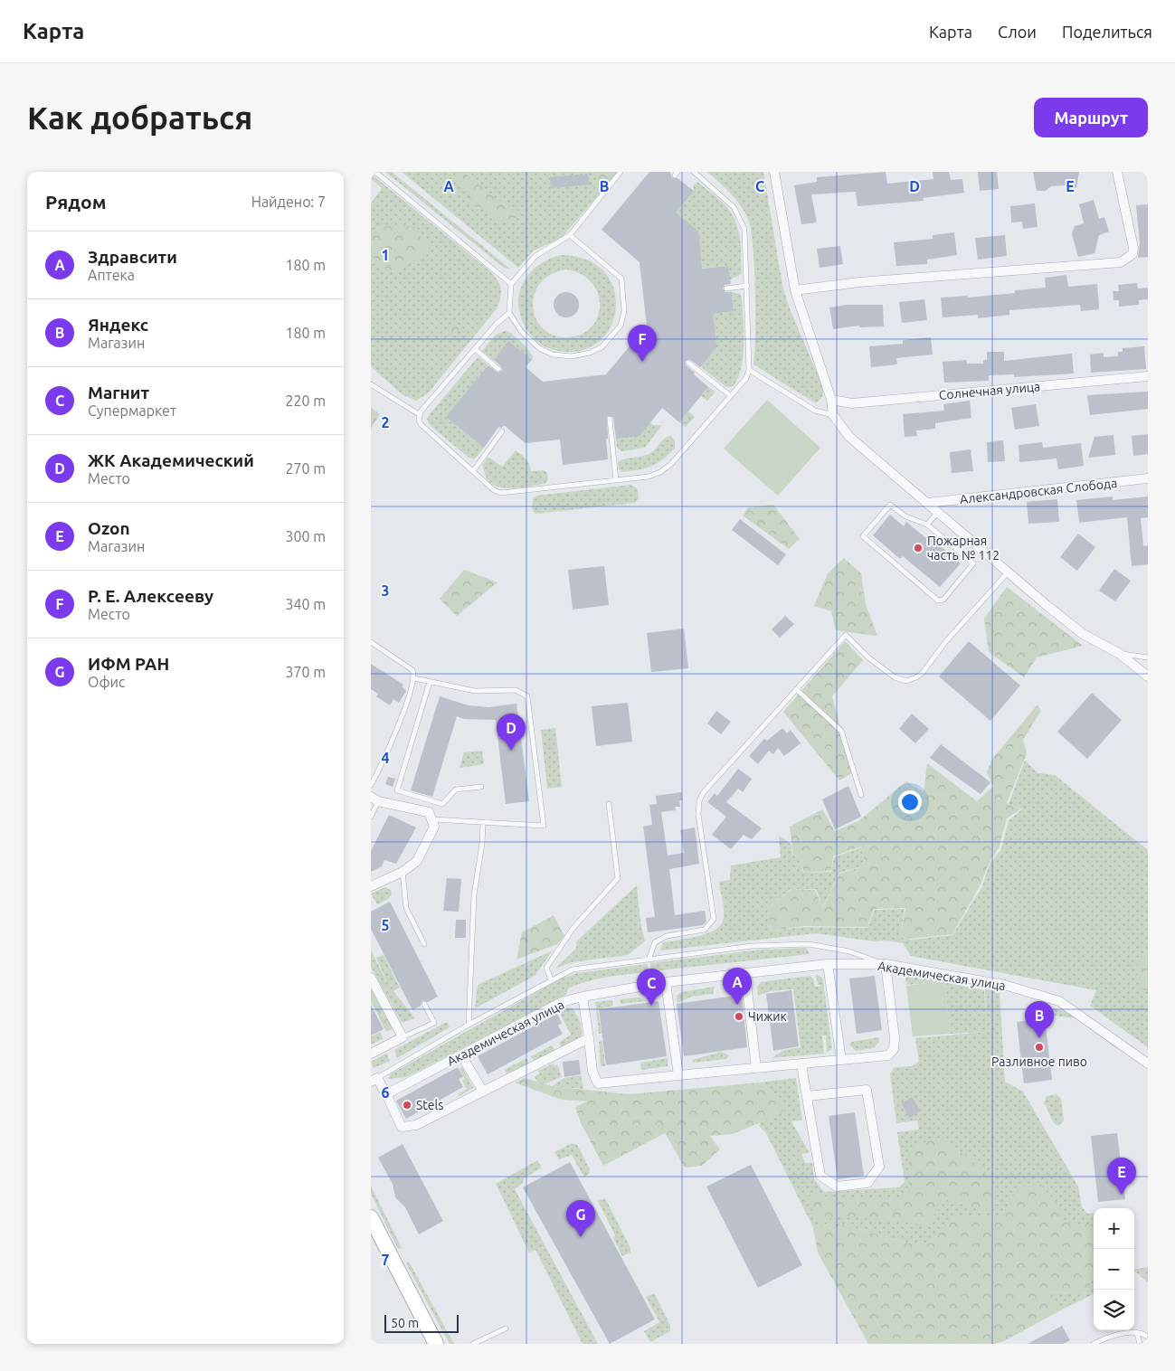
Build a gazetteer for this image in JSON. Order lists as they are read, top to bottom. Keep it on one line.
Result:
{"streets":{"street":["Солнечная улица","Александровская Слобода","Академическая улица"]},"places":["Пожарная часть № 112","Чижик","Разливное пиво","Stels"],"scale_bar":"50 m","page":{"header":"Карта","nav":["Карта","Слои","Поделиться"],"buttons":"Маршрут","title":"Как добраться","heading":["Рядом","Найдено: 7"],"list":[{"mark":"A","name":"Здравсити","note":"Аптека","value":"180 m"},{"mark":"B","name":"Яндекс","note":"Магазин","value":"180 m"},{"mark":"C","name":"Магнит","note":"Супермаркет","value":"220 m"},{"mark":"D","name":"ЖК Академический","note":"Место","value":"270 m"},{"mark":"E","name":"Ozon","note":"Магазин","value":"300 m"},{"mark":"F","name":"Р. Е. Алексееву","note":"Место","value":"340 m"},{"mark":"G","name":"ИФМ РАН","note":"Офис","value":"370 m"}],"pins":["F","D","A","C","B","E","G"],"map_buttons":["+","−"],"scale":"50 m"},"grid":{"columns":["A","B","C","D","E"],"rows":["1","2","3","4","5","6","7"]}}
